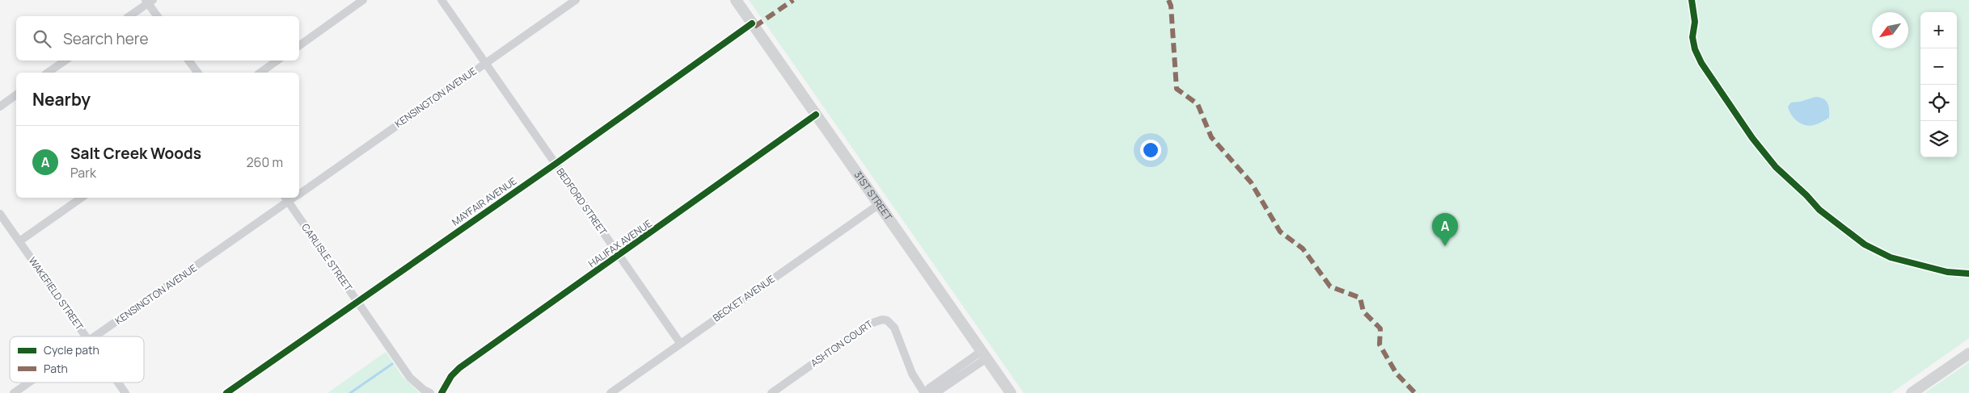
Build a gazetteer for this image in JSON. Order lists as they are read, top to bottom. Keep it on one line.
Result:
{"streets":{"main road":["31ST STREET"],"street":["KENSINGTON AVENUE","MAYFAIR AVENUE","BEDFORD STREET","HALIFAX AVENUE","CARLISLE STREET","WAKEFIELD STREET","BECKET AVENUE","ASHTON COURT"]},"crossings":[["KENSINGTON AVENUE","BEDFORD STREET"],["KENSINGTON AVENUE","CARLISLE STREET"],["31ST STREET","MAYFAIR AVENUE"],["31ST STREET","HALIFAX AVENUE"],["31ST STREET","BECKET AVENUE"],["MAYFAIR AVENUE","BEDFORD STREET"],["MAYFAIR AVENUE","CARLISLE STREET"],["BEDFORD STREET","HALIFAX AVENUE"],["BEDFORD STREET","BECKET AVENUE"]],"legend":["Cycle path","Path"],"north":"bottom left","page":{"map_buttons":["+","−"],"search":"Search here","heading":"Nearby","list":[{"mark":"A","name":"Salt Creek Woods","note":"Park","value":"260 m"}],"pins":"A"}}
